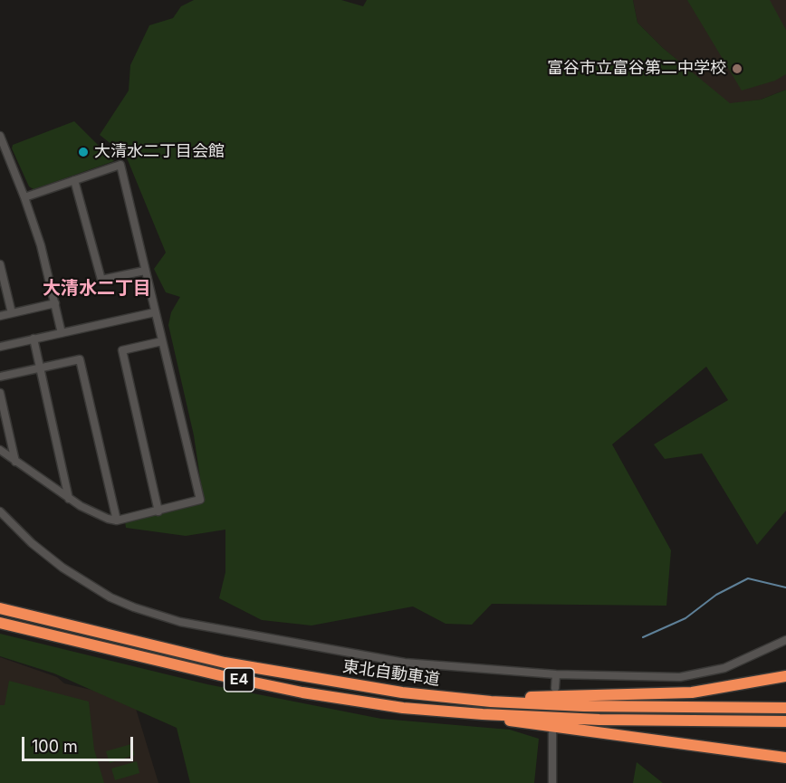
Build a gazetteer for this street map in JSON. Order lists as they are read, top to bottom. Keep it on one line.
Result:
{"streets":{"highway":["東北自動車道","E4"]},"districts":["大清水二丁目"],"places":["富谷市立富谷第二中学校","大清水二丁目会館"],"scale_bar":"100 m"}
